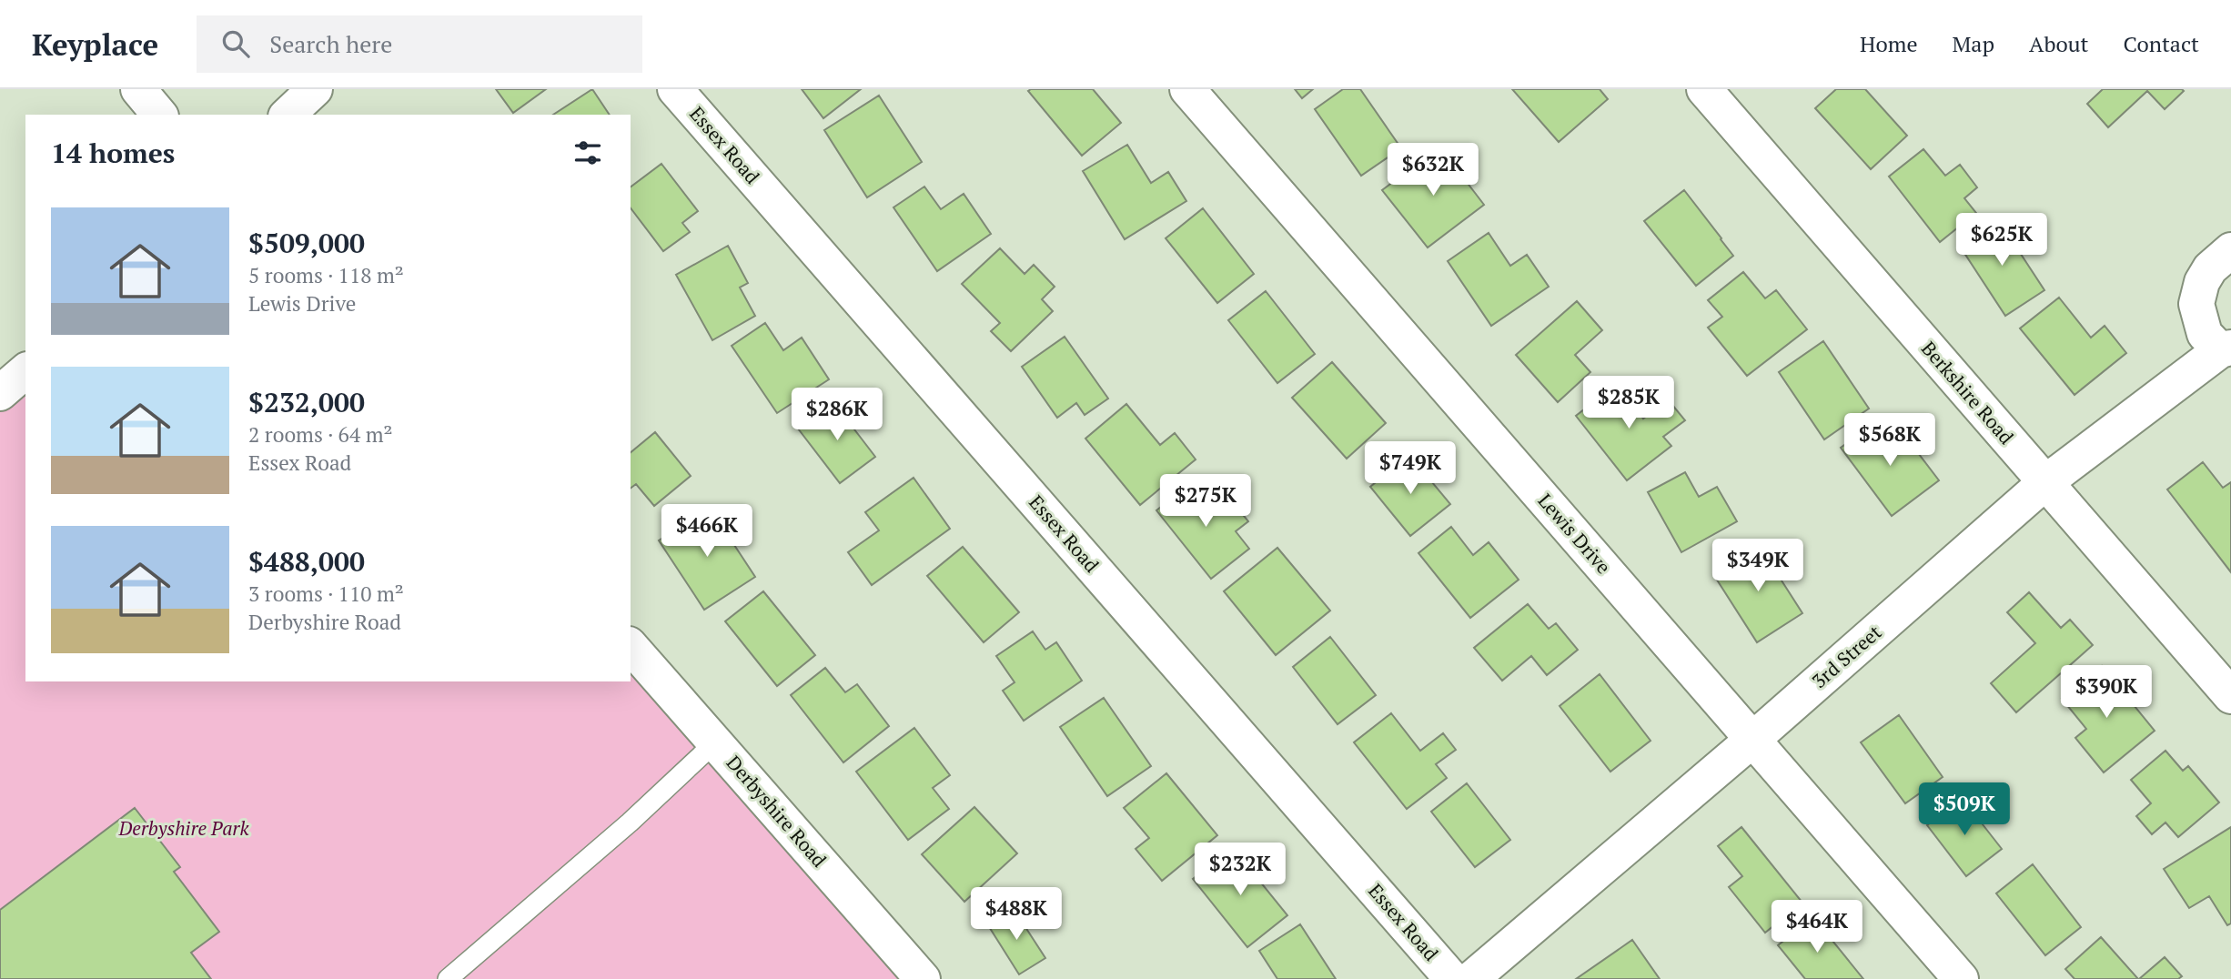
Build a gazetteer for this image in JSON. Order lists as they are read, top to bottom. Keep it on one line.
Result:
{"streets":{"street":["Essex Road","Berkshire Road","Lewis Drive","3rd Street","Derbyshire Road"]},"crossings":[["Berkshire Road","3rd Street"],["Lewis Drive","3rd Street"]],"parks":["Derbyshire Park"],"page":{"header":"Keyplace","search":"Search here","nav":["Home","Map","About","Contact"],"heading":"14 homes","price":["$632K","$625K","$285K","$286K","$568K","$749K","$275K","$466K","$349K","$390K","$509K","$232K","$488K","$464K"],"list":[{"name":"$509,000","note":"5 rooms · 118 m² · Lewis Drive"},{"name":"$232,000","note":"2 rooms · 64 m² · Essex Road"},{"name":"$488,000","note":"3 rooms · 110 m² · Derbyshire Road"}]}}
